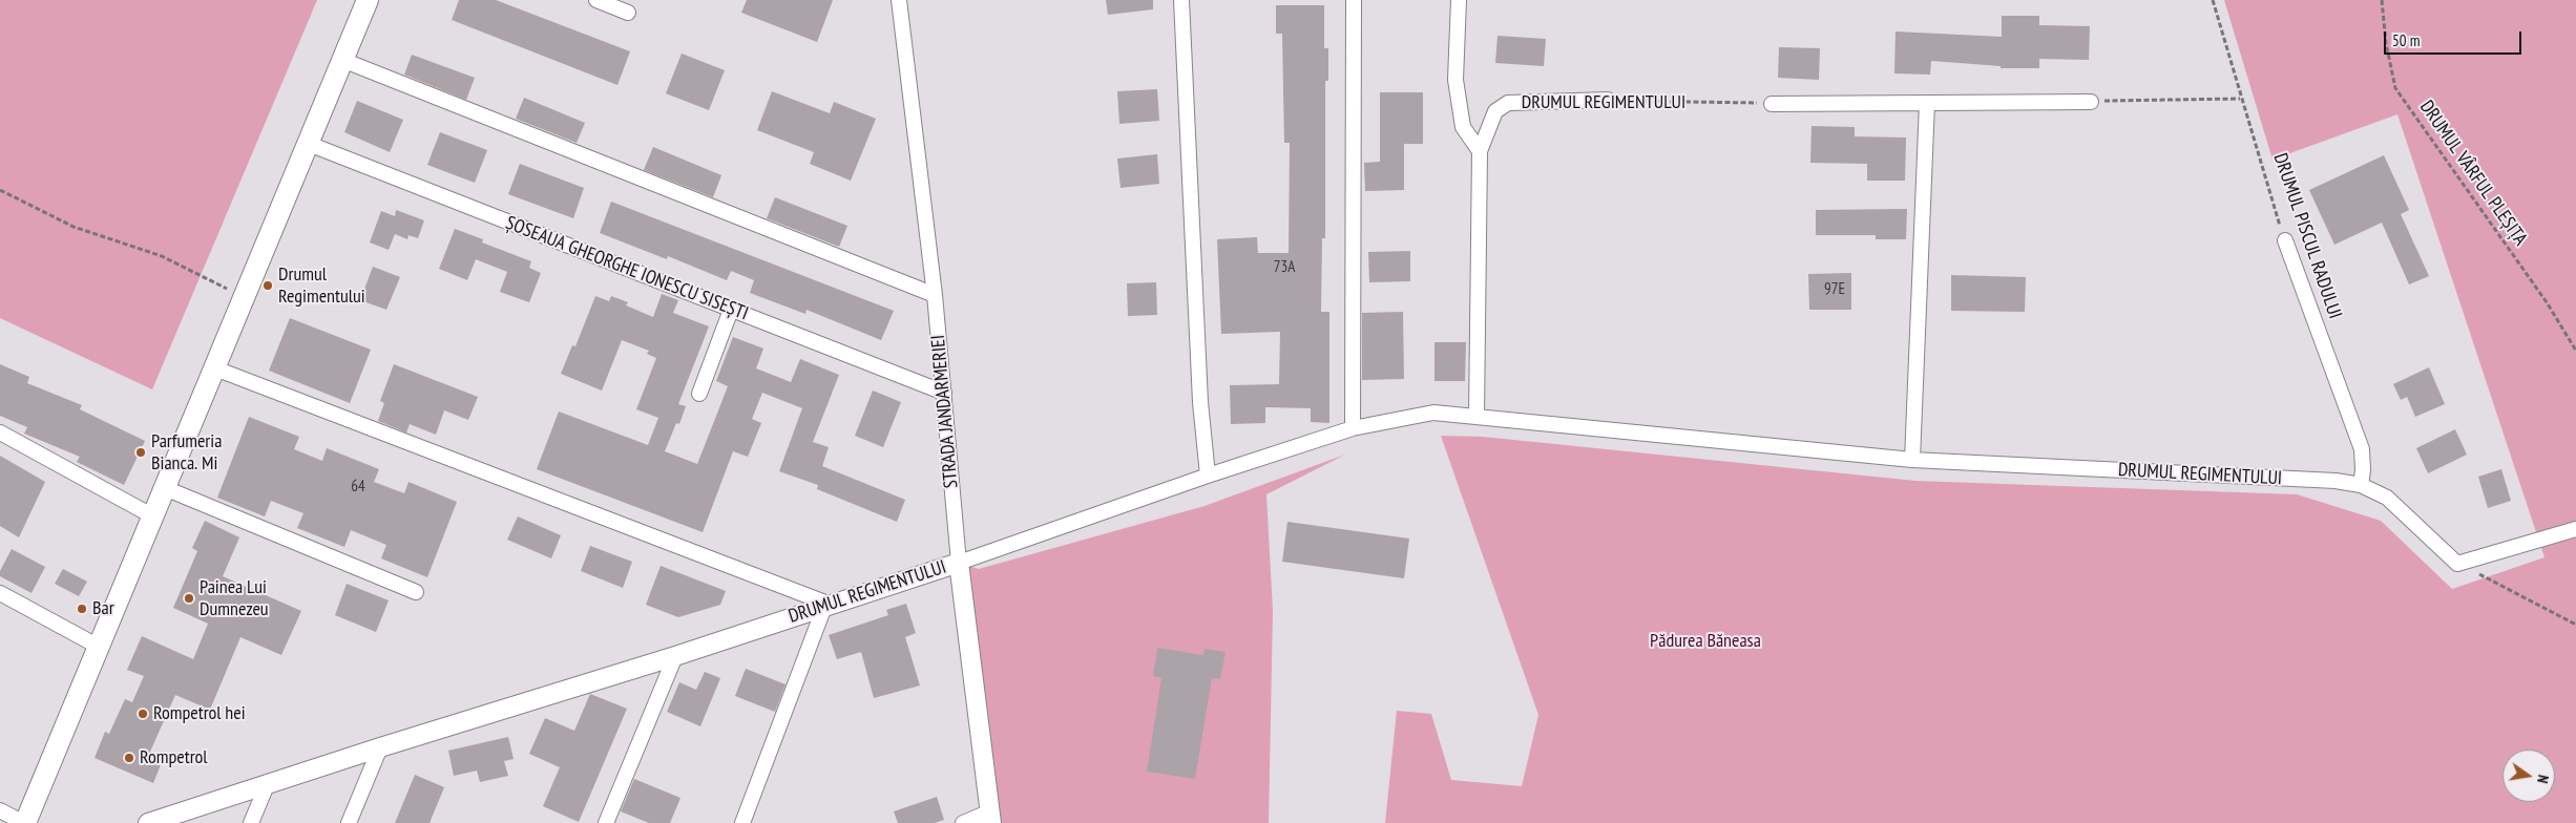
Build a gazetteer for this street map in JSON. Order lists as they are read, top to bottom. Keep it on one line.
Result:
{"streets":{"street":["DRUMUL REGIMENTULUI","DRUMUL PISCUL RADULUI","ȘOSEAUA GHEORGHE IONESCU SISEȘTI","STRADA JANDARMERIEI"],"path":["DRUMUL VÂRFUL PLEȘIȚA"]},"crossings":[["DRUMUL REGIMENTULUI","DRUMUL PISCUL RADULUI"],["DRUMUL REGIMENTULUI","STRADA JANDARMERIEI"],["ȘOSEAUA GHEORGHE IONESCU SISEȘTI","STRADA JANDARMERIEI"]],"parks":["Pădurea Băneasa"],"places":["Drumul Regimentului","Parfumeria Bianca. Mi","Painea Lui Dumnezeu","Bar","Rompetrol hei","Rompetrol"],"house_numbers":["73A","97E","64"],"scale_bar":"50 m","north":"right"}
